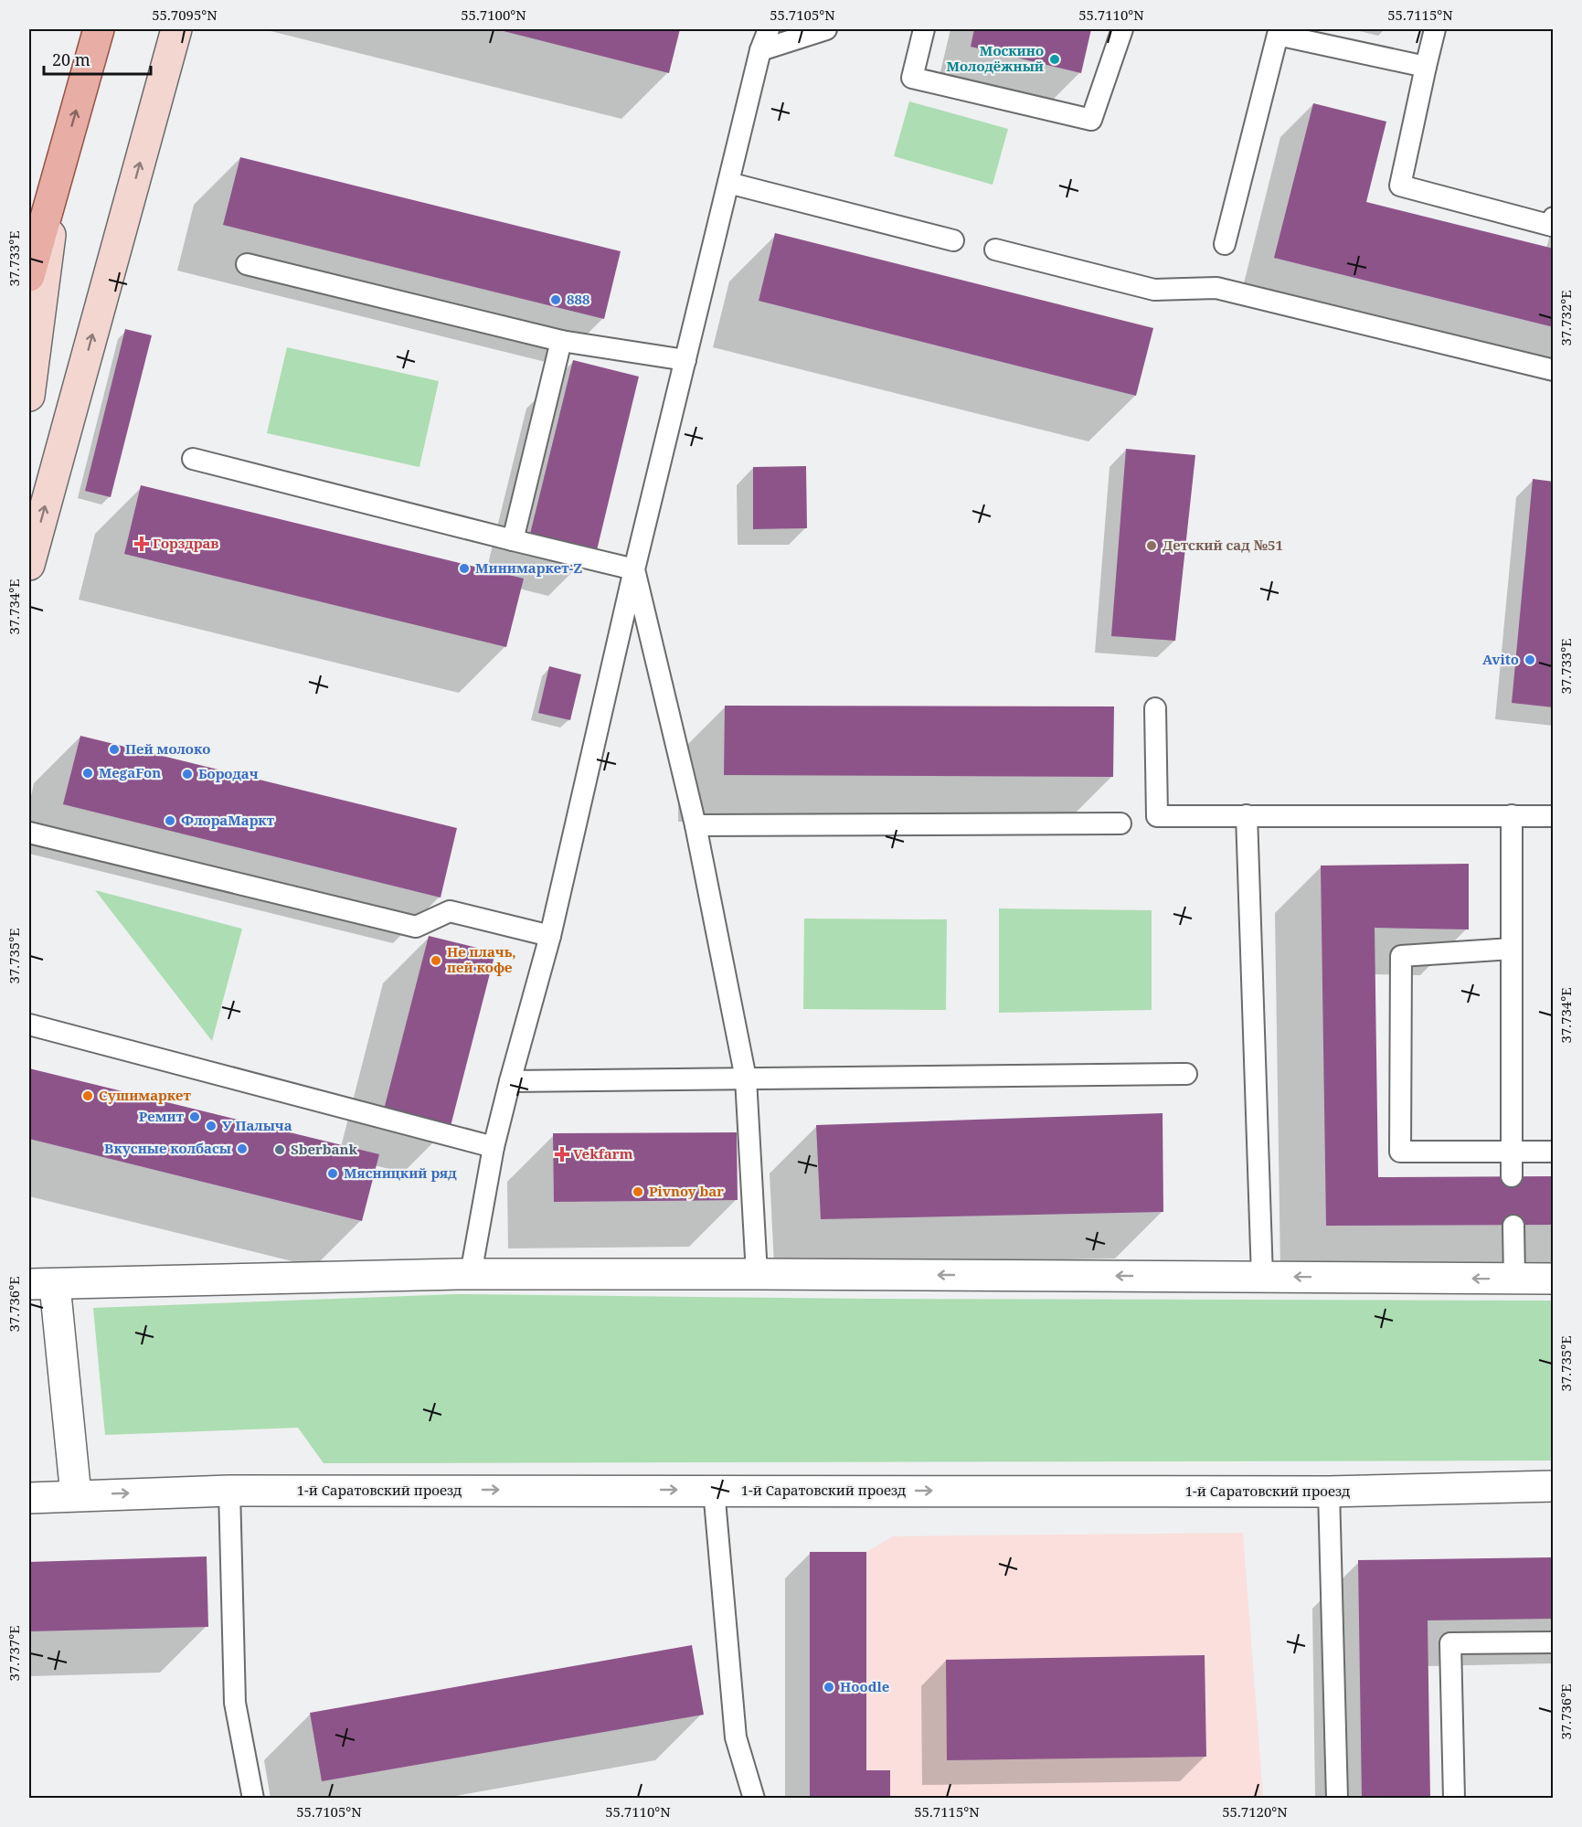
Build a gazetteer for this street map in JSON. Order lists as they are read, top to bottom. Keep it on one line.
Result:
{"streets":{"street":["1-й Саратовский проезд"]},"places":{"other":["Москино Молодёжный","888","Детский сад №51","Минимаркет-Z","Avito","Пей молоко","MegaFon","Бородач","ФлораМаркт","Не плачь, пей кофе","Сушимаркет","Ремит","У Палыча","Вкусные колбасы","Sberbank","Мясницкий ряд","Pivnoy bar","Hoodle"],"health":["Горздрав","Vekfarm"]},"scale_bar":"20 m","coordinates":["55.7095°N","55.7100°N","55.7105°N","55.7110°N","55.7115°N","37.733°E","37.732°E","37.734°E","37.735°E","37.736°E","37.737°E","55.7120°N"]}
